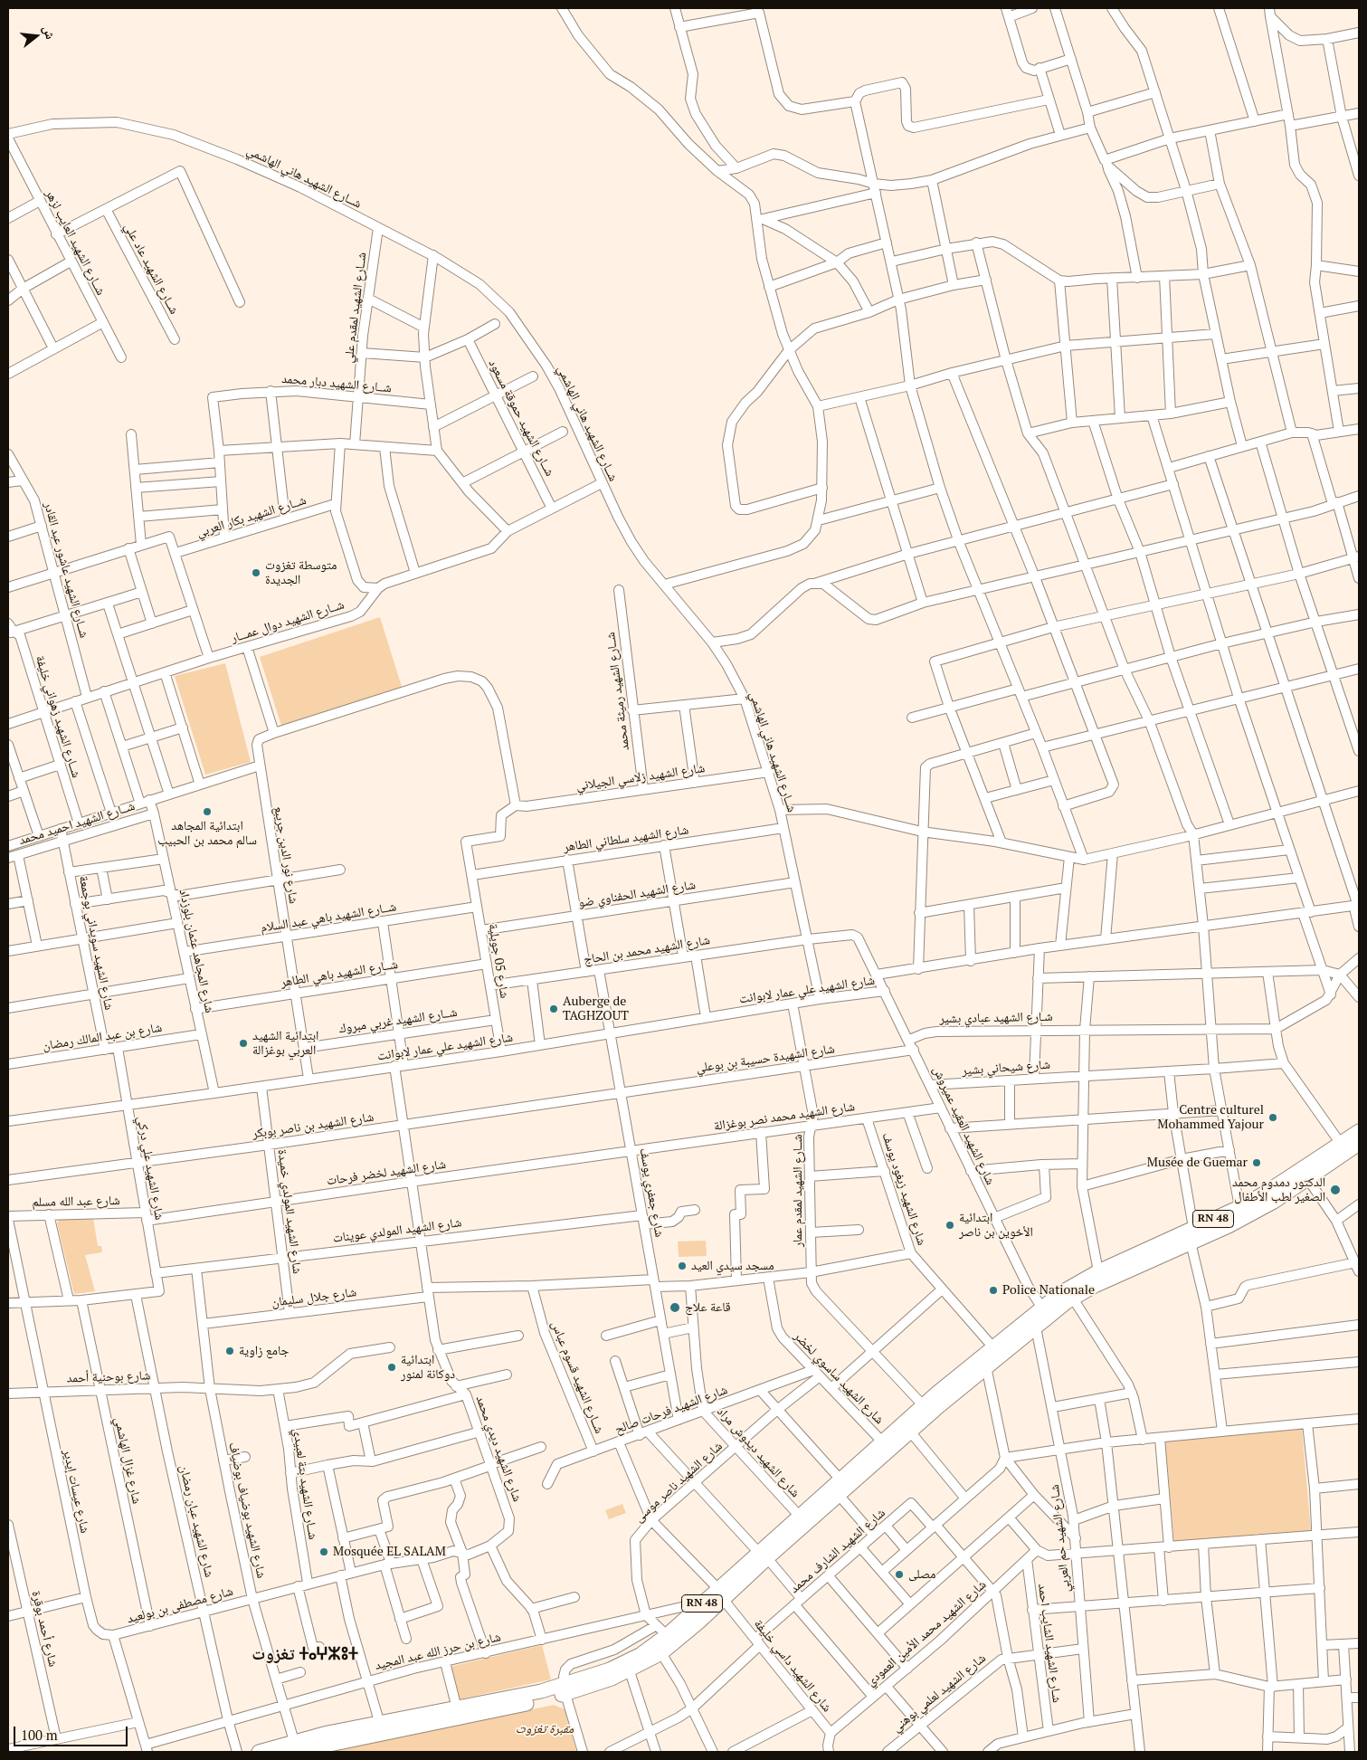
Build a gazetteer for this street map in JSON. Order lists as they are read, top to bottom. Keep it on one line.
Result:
{"streets":{"highway":["RN 48"],"street":["شــارع الشهيد هاني الهاشمي","شــارع الشهيد العايب لزهر","شــارع الشهيد عاد علي","شــارع الشهيد لمقدم علي","شــارع الشهيد دبار محمد","شــارع الشهيد حموقة مسعود","شــارع الشهيد بكار العربي","شــارع الشهيد عاشور عبد القادر","شــارع الشهيد دوال عمـــار","شــارع الشهيد رميثة محمد","شــارع الشهيد زهواني خليفة","شارع الشهيد زلاسي الجيلاني","شــارع الشهيد احميد محمد","شارع الشهيد سلطاني الطاهر","شارع نور الدين جريبع","شارع الشهيد الحفناوي ضو","شــارع الشهيد باهي عبد السلام","شارع الشهيد سويداني بوجمعة","شارع الشهيد محمد بن الحاج","شارع المجاهد عثمان بلوزداد","شارع 05 جويلية","شــارع الشهيد باهي الطاهر","شارع الشهيد علي عمار لابوانت","شـارع الشهيد عبادي بشير","شــارع الشهيد غربي مبروك","شارع بن عبد المالك رمضان","شارع الشهيدة حسيبة بن بوعلي","شارع شيحاني بشير","شارع الشهيد محمد نصر بوغزالة","شارع الشهيد بن ناصر بوبكر","شارع الشهيد العقيد عميروش","شارع الشهيد علي دركي","شارع الشهيد لخضر فرحات","شارع الشهيد زيغود يوسف","شــارع الشهيد لمقدم عمار","شارع جعفري يوسف","شارع عبد الله مسلم","شارع الشهيد المولدي خميدة","شارع الشهيد المولدي عوينات","شارع جلال سليمان","شارع بوحنية أحمد","شــارع الشهيد قسوم عباس","شارع الشهيد ساسوي لخضر","شارع الشهيد فرحات صالح","شارع الشهيد ديدي محمد","شارع الشهيد ديدوش مراد","شارع غزال الهاشمي","شارع الشهيد ناصر موسى","شــارع الشهيد بتة لعبيدي","شارع عيسات إيدير","شارع الشهيد بوضياف بوضياف","شارع الشهيد عبان رمضان","شـارع الشهيد حم العربي","شارع الشهيد الشارف محمد","شارع مصطفى بن بولعيد","شارع أحمد بوقرة","شارع الشهيد محمد الأمين العمودي","شـارع الشهيد الشايب احمد","شارع بن حرز الله عبد المجيد","شارع الشهيد داسي خليفة","شارع الشهيد لعلمي بوهني"]},"crossings":[["شــارع الشهيد هاني الهاشمي","شــارع الشهيد لمقدم علي"],["شــارع الشهيد هاني الهاشمي","شــارع الشهيد دوال عمـــار"],["شــارع الشهيد هاني الهاشمي","شارع الشهيد زلاسي الجيلاني"],["شــارع الشهيد هاني الهاشمي","شارع الشهيد سلطاني الطاهر"],["شــارع الشهيد هاني الهاشمي","شارع الشهيد الحفناوي ضو"],["شــارع الشهيد هاني الهاشمي","شارع الشهيد محمد بن الحاج"],["شــارع الشهيد هاني الهاشمي","شارع الشهيد علي عمار لابوانت"],["شــارع الشهيد لمقدم علي","شــارع الشهيد دبار محمد"],["شــارع الشهيد حموقة مسعود","شــارع الشهيد دوال عمـــار"],["شــارع الشهيد عاشور عبد القادر","شــارع الشهيد دوال عمـــار"],["شــارع الشهيد دوال عمـــار","شــارع الشهيد زهواني خليفة"],["شــارع الشهيد رميثة محمد","شارع الشهيد زلاسي الجيلاني"],["شــارع الشهيد زهواني خليفة","شــارع الشهيد احميد محمد"],["شارع الشهيد زلاسي الجيلاني","شارع 05 جويلية"],["شــارع الشهيد احميد محمد","شارع نور الدين جريبع"],["شــارع الشهيد احميد محمد","شارع الشهيد سويداني بوجمعة"],["شــارع الشهيد احميد محمد","شارع المجاهد عثمان بلوزداد"],["شارع الشهيد سلطاني الطاهر","شارع 05 جويلية"],["شارع نور الدين جريبع","شــارع الشهيد باهي عبد السلام"],["شارع نور الدين جريبع","شــارع الشهيد باهي الطاهر"],["شارع نور الدين جريبع","شارع الشهيد علي عمار لابوانت"],["شارع نور الدين جريبع","شــارع الشهيد غربي مبروك"],["شارع الشهيد الحفناوي ضو","شارع 05 جويلية"],["شــارع الشهيد باهي عبد السلام","شارع المجاهد عثمان بلوزداد"],["شــارع الشهيد باهي عبد السلام","شارع 05 جويلية"],["شارع الشهيد سويداني بوجمعة","شارع بن عبد المالك رمضان"],["شارع الشهيد محمد بن الحاج","شارع 05 جويلية"],["شارع الشهيد محمد بن الحاج","شارع الشهيد العقيد عميروش"],["شارع الشهيد محمد بن الحاج","شارع جعفري يوسف"],["شارع المجاهد عثمان بلوزداد","شــارع الشهيد باهي الطاهر"],["شارع المجاهد عثمان بلوزداد","شارع الشهيد علي عمار لابوانت"],["شارع المجاهد عثمان بلوزداد","شارع بن عبد المالك رمضان"],["شارع 05 جويلية","شــارع الشهيد باهي الطاهر"],["شارع 05 جويلية","شارع الشهيد علي عمار لابوانت"],["شارع 05 جويلية","شــارع الشهيد غربي مبروك"],["شارع الشهيد علي عمار لابوانت","شارع الشهيد العقيد عميروش"],["شارع الشهيد علي عمار لابوانت","شارع الشهيد علي دركي"],["شارع الشهيد علي عمار لابوانت","شــارع الشهيد لمقدم عمار"],["شارع الشهيد علي عمار لابوانت","شارع جعفري يوسف"],["شارع الشهيد علي عمار لابوانت","شارع الشهيد المولدي خميدة"],["شـارع الشهيد عبادي بشير","شارع الشهيد العقيد عميروش"],["شارع بن عبد المالك رمضان","شارع الشهيد علي دركي"],["شارع الشهيدة حسيبة بن بوعلي","شارع الشهيد بن ناصر بوبكر"],["شارع الشهيدة حسيبة بن بوعلي","شارع الشهيد العقيد عميروش"],["شارع الشهيدة حسيبة بن بوعلي","شــارع الشهيد لمقدم عمار"],["شارع الشهيدة حسيبة بن بوعلي","شارع جعفري يوسف"],["شارع شيحاني بشير","شارع الشهيد العقيد عميروش"],["شارع الشهيد محمد نصر بوغزالة","شارع الشهيد العقيد عميروش"],["شارع الشهيد محمد نصر بوغزالة","شارع الشهيد لخضر فرحات"],["شارع الشهيد محمد نصر بوغزالة","شارع الشهيد زيغود يوسف"],["شارع الشهيد محمد نصر بوغزالة","شــارع الشهيد لمقدم عمار"],["شارع الشهيد محمد نصر بوغزالة","شارع جعفري يوسف"],["شارع الشهيد بن ناصر بوبكر","شارع الشهيد علي دركي"],["شارع الشهيد بن ناصر بوبكر","شارع جعفري يوسف"],["شارع الشهيد بن ناصر بوبكر","شارع الشهيد المولدي خميدة"],["شارع الشهيد العقيد عميروش","RN 48"],["شارع الشهيد علي دركي","شارع الشهيد لخضر فرحات"],["شارع الشهيد علي دركي","شارع عبد الله مسلم"],["شارع الشهيد علي دركي","شارع الشهيد المولدي عوينات"],["شارع الشهيد علي دركي","شارع الشهيد عبان رمضان"],["شارع الشهيد لخضر فرحات","شارع جعفري يوسف"],["شارع الشهيد لخضر فرحات","شارع عبد الله مسلم"],["شارع الشهيد لخضر فرحات","شارع الشهيد المولدي خميدة"],["شارع الشهيد زيغود يوسف","RN 48"],["شارع الشهيد زيغود يوسف","شارع جلال سليمان"],["شــارع الشهيد لمقدم عمار","RN 48"],["شــارع الشهيد لمقدم عمار","شارع جلال سليمان"],["شارع جعفري يوسف","شارع الشهيد المولدي عوينات"],["شارع جعفري يوسف","شارع جلال سليمان"],["شارع جعفري يوسف","شارع الشهيد فرحات صالح"],["شارع عبد الله مسلم","شارع عيسات إيدير"],["شارع الشهيد المولدي خميدة","شارع الشهيد المولدي عوينات"],["شارع الشهيد المولدي خميدة","شارع جلال سليمان"],["RN 48","شارع الشهيد ساسوي لخضر"],["RN 48","شارع الشهيد ديدوش مراد"],["RN 48","شارع الشهيد ناصر موسى"],["RN 48","شارع الشهيد بوضياف بوضياف"],["RN 48","شـارع الشهيد حم العربي"],["RN 48","شارع بن حرز الله عبد المجيد"],["RN 48","شارع الشهيد داسي خليفة"],["شارع الشهيد المولدي عوينات","شارع الشهيد بوضياف بوضياف"],["شارع جلال سليمان","شــارع الشهيد قسوم عباس"],["شارع جلال سليمان","شارع الشهيد ساسوي لخضر"],["شارع جلال سليمان","شارع الشهيد ديدوش مراد"],["شارع جلال سليمان","شارع الشهيد بوضياف بوضياف"],["شارع بوحنية أحمد","شارع غزال الهاشمي"],["شارع بوحنية أحمد","شــارع الشهيد بتة لعبيدي"],["شارع بوحنية أحمد","شارع عيسات إيدير"],["شارع بوحنية أحمد","شارع الشهيد بوضياف بوضياف"],["شارع بوحنية أحمد","شارع الشهيد عبان رمضان"],["شــارع الشهيد قسوم عباس","شارع الشهيد فرحات صالح"],["شارع الشهيد ساسوي لخضر","شارع الشهيد فرحات صالح"],["شارع الشهيد ساسوي لخضر","شارع الشهيد ناصر موسى"],["شارع الشهيد فرحات صالح","شارع الشهيد ديدوش مراد"],["شارع الشهيد ديدي محمد","شارع مصطفى بن بولعيد"],["شارع الشهيد ديدوش مراد","شارع الشهيد ناصر موسى"],["شارع غزال الهاشمي","شارع مصطفى بن بولعيد"],["شارع الشهيد ناصر موسى","شارع بن حرز الله عبد المجيد"],["شارع الشهيد ناصر موسى","شارع الشهيد داسي خليفة"],["شــارع الشهيد بتة لعبيدي","شارع مصطفى بن بولعيد"],["شارع عيسات إيدير","شارع مصطفى بن بولعيد"],["شارع الشهيد بوضياف بوضياف","شارع مصطفى بن بولعيد"],["شارع الشهيد بوضياف بوضياف","شارع بن حرز الله عبد المجيد"],["شارع الشهيد عبان رمضان","شارع مصطفى بن بولعيد"],["شارع الشهيد عبان رمضان","شارع بن حرز الله عبد المجيد"],["شارع الشهيد الشارف محمد","شارع الشهيد داسي خليفة"],["شارع الشهيد محمد الأمين العمودي","شـارع الشهيد الشايب احمد"],["شارع الشهيد محمد الأمين العمودي","شارع الشهيد داسي خليفة"]],"districts":["تغزوت ⵜⴰⵖⵣⵓⵜ"],"parks":["مقبرة تغزوت"],"places":["متوسطة تغزوت الجديدة","ابتدائية المجاهد سالم محمد بن الحبيب","Auberge de TAGHZOUT","ابتدائية الشهيد العربي بوغزالة","Centre culturel Mohammed Yajour","Musée de Guemar","الدكتور دمدوم محمد الصغير لطب الأطفال","ابتدائية الأخوين بن ناصر","مسجد سيدي العيد","Police Nationale","قاعة علاج","جامع زاوية","ابتدائية دوكانة لمنور","Mosquée EL SALAM","مصلى"],"scale_bar":"100 m","north":"right"}
